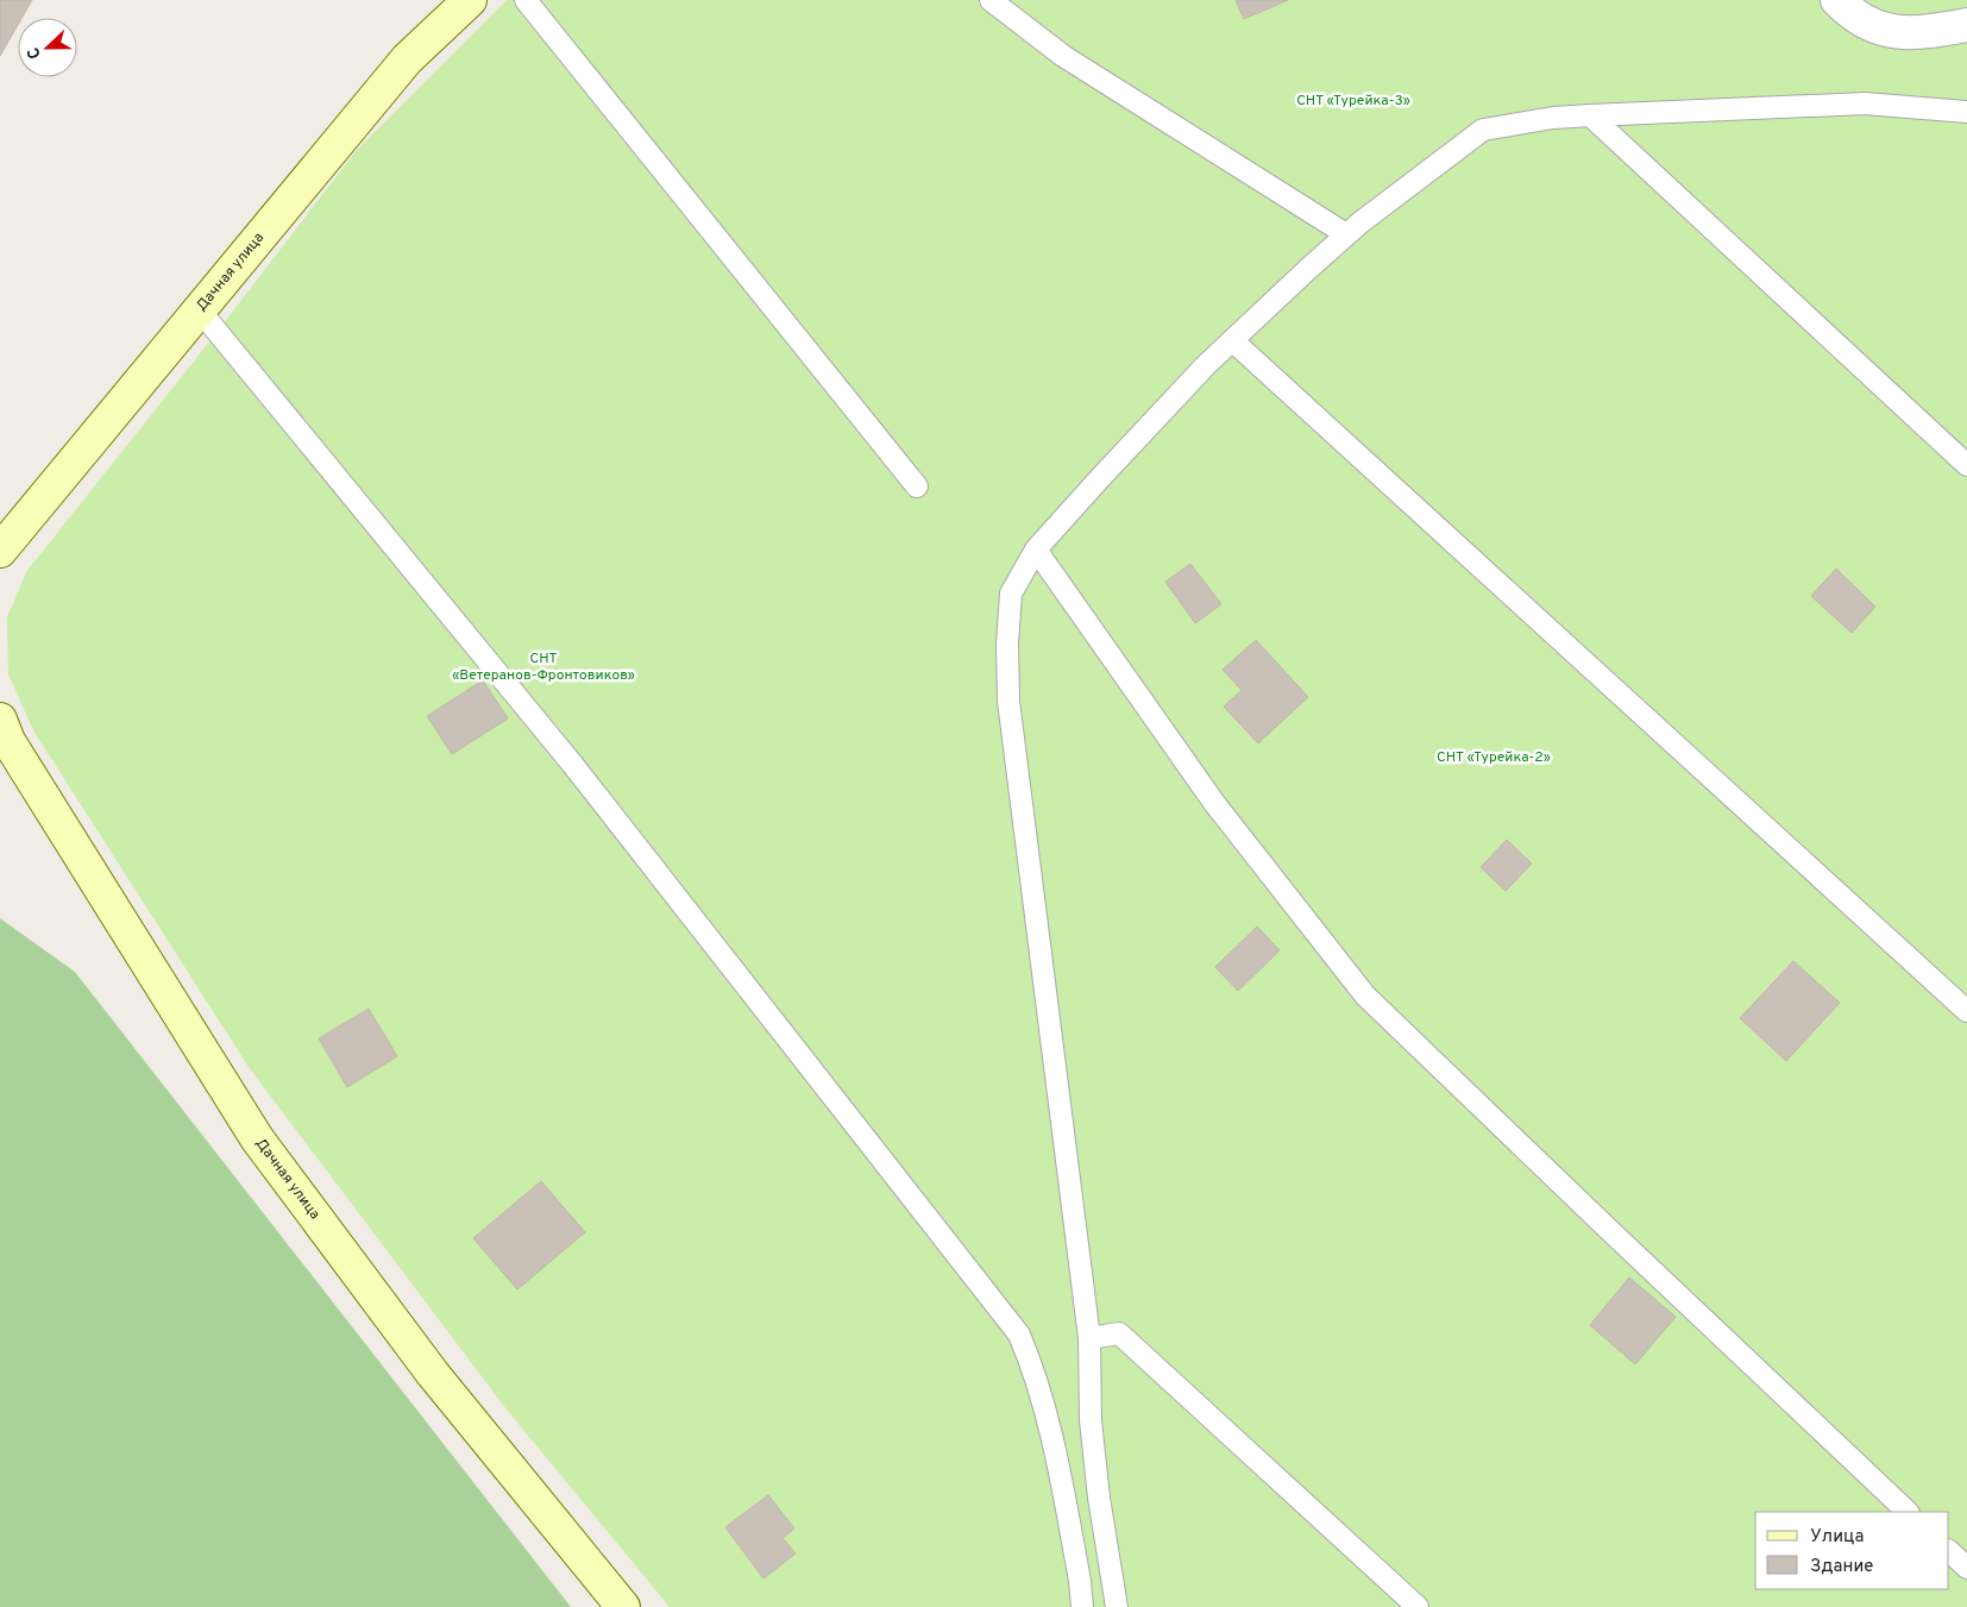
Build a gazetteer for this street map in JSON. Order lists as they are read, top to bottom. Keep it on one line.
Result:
{"streets":{"street":["Дачная улица"]},"parks":["СНТ «Турейка-3»","СНТ «Ветеранов-Фронтовиков»","СНТ «Турейка-2»"],"legend":["Улица","Здание"],"north":"left"}
